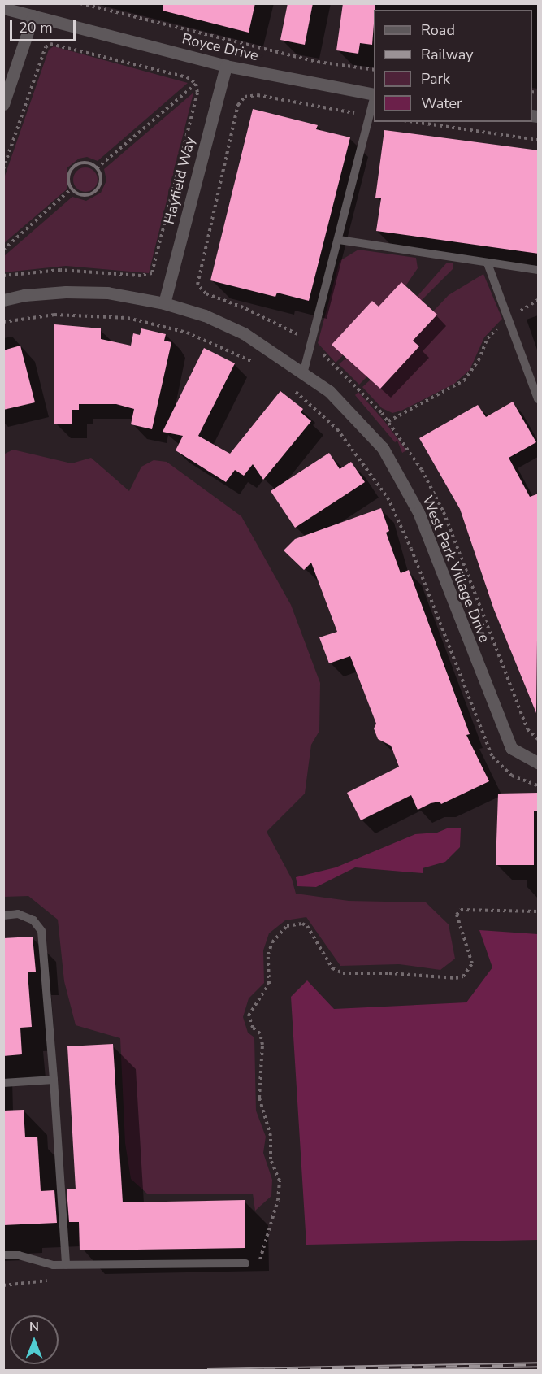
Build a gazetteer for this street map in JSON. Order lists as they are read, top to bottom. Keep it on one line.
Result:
{"streets":{"street":["Royce Drive","Hayfield Way","West Park Village Drive"]},"crossings":[["Royce Drive","Hayfield Way"],["Hayfield Way","West Park Village Drive"]],"legend":["Road","Railway","Park","Water"],"scale_bar":"20 m","north":"top"}
